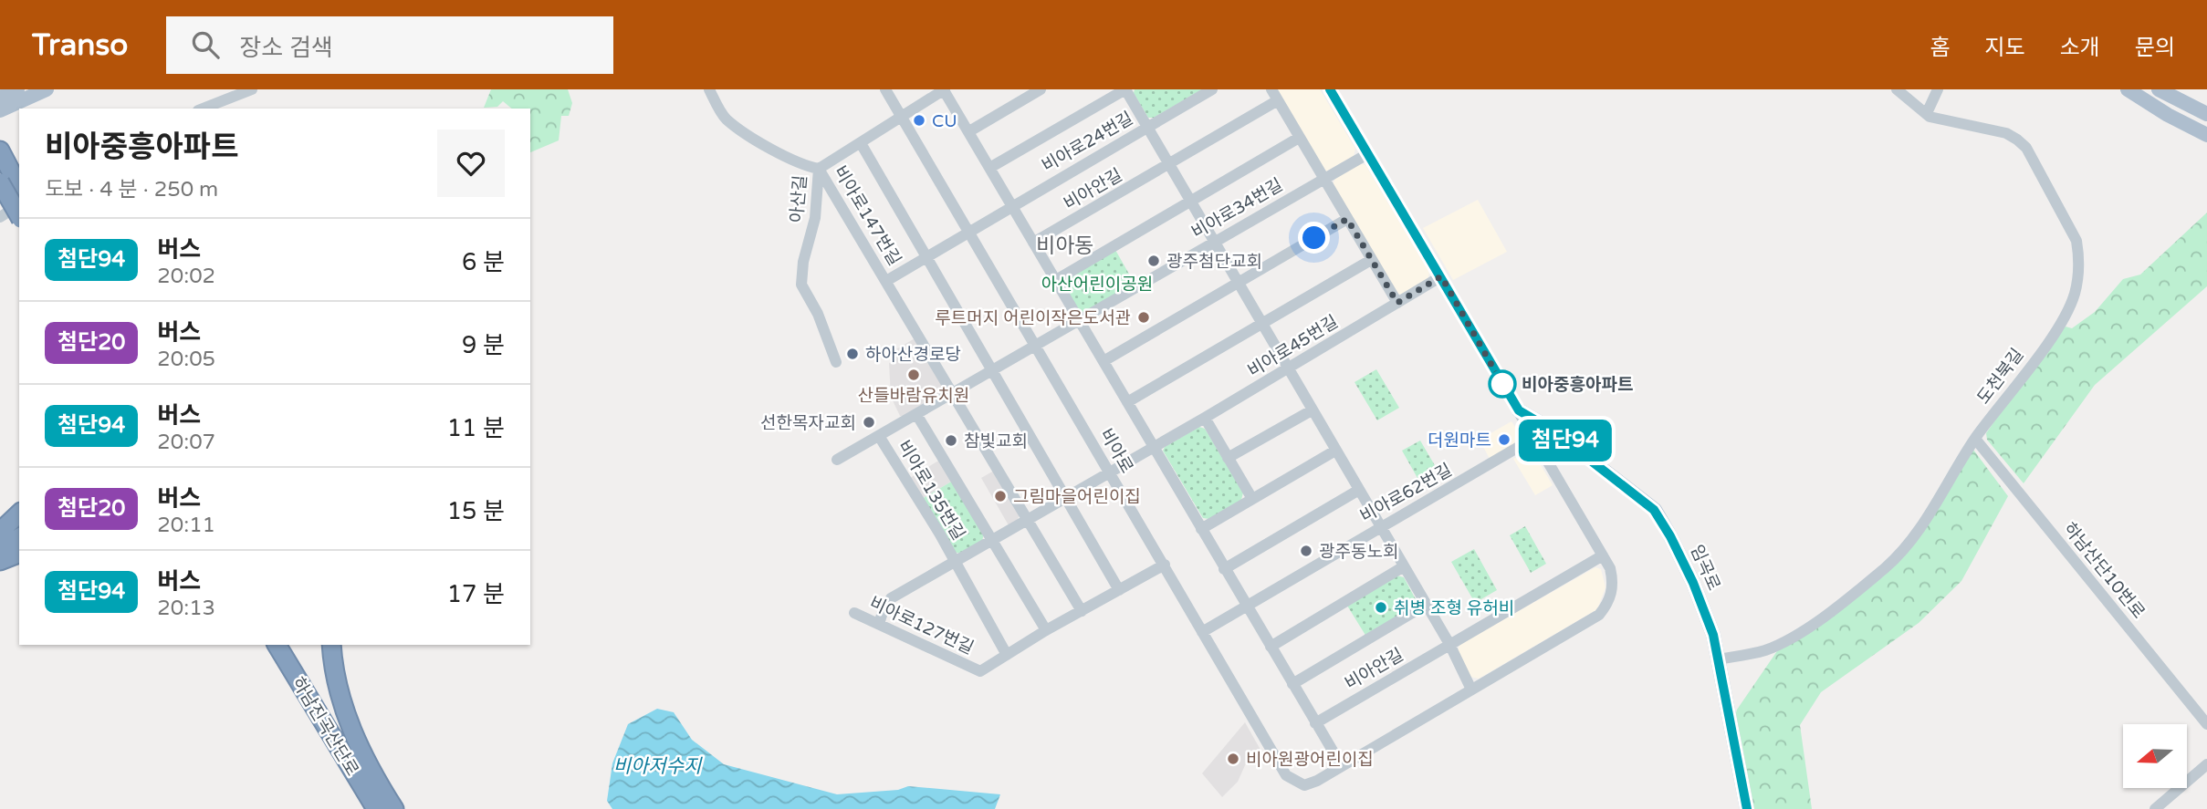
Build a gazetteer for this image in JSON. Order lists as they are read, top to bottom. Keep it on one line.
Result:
{"streets":{"highway":["하남진곡산단로"],"main road":["임곡로"],"street":["비아로24번길","비아안길","아산길","비아로34번길","비아로147번길","비아로45번길","도천북길","비아로","비아로135번길","비아로62번길","하남산단10번로","비아로127번길"]},"crossings":[["비아로24번길","비아로147번길"],["비아로24번길","비아로"],["아산길","비아로147번길"],["비아로34번길","비아로"],["비아로147번길","비아로"],["비아로45번길","비아로"],["비아로45번길","비아로135번길"],["도천북길","임곡로"],["도천북길","하남산단10번로"],["비아로","비아로135번길"],["비아로","비아로62번길"],["비아로","임곡로"],["비아로","비아로127번길"],["비아로135번길","비아로127번길"],["비아로62번길","임곡로"]],"districts":["비아동"],"water":["비아저수지"],"parks":["아산어린이공원"],"places":["CU","광주첨단교회","루트머지 어린이작은도서관","하아산경로당","산들바람유치원","비아중흥아파트","선한목자교회","더원마트","참빛교회","그림마을어린이집","광주동노회","취병 조형 유허비","비아원광어린이집"],"lines":["bus line 첨단94"],"north":"left","page":{"header":"Transo","search":"장소 검색","nav":["홈","지도","소개","문의"],"on_map":"첨단94","heading":["비아중흥아파트","도보 · 4 분 · 250 m"],"list":[{"mark":"첨단94","name":"버스","note":"20:02","value":"6 분"},{"mark":"첨단20","name":"버스","note":"20:05","value":"9 분"},{"mark":"첨단94","name":"버스","note":"20:07","value":"11 분"},{"mark":"첨단20","name":"버스","note":"20:11","value":"15 분"},{"mark":"첨단94","name":"버스","note":"20:13","value":"17 분"}]}}
